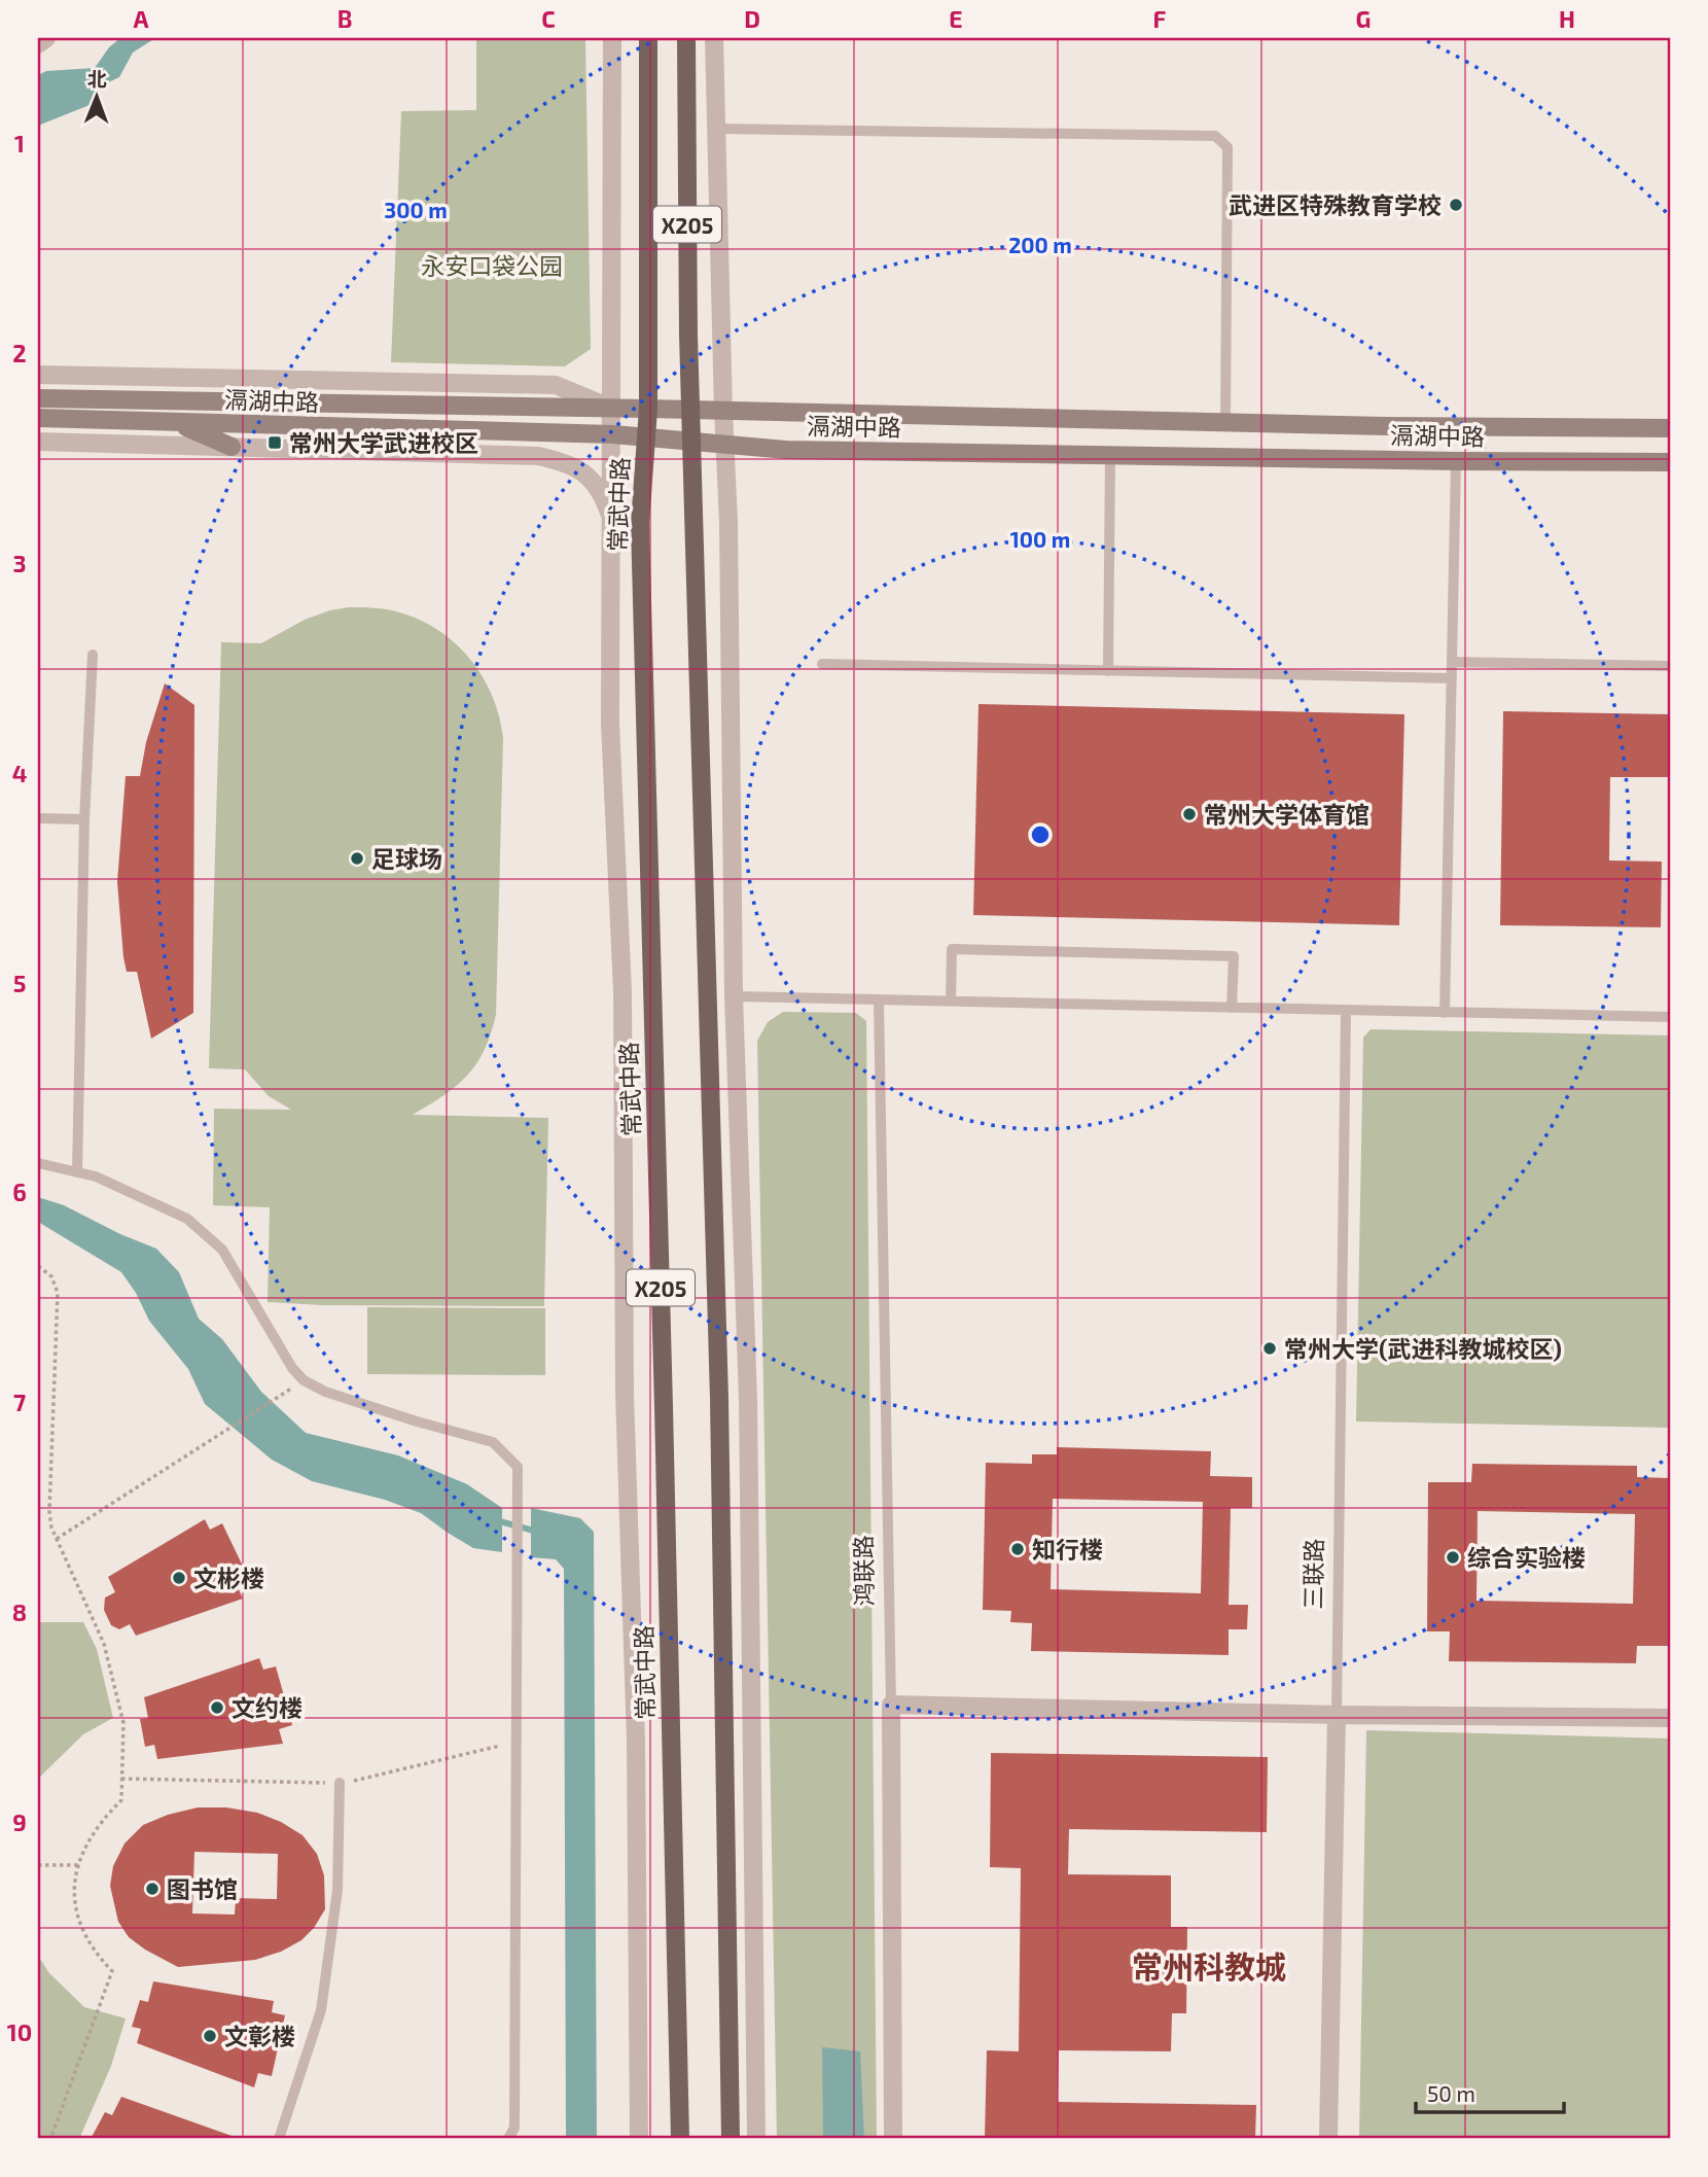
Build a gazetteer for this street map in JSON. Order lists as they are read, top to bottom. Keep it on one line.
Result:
{"streets":{"main road":["X205","滆湖中路","常武中路"],"street":["鸿联路","三联路"]},"crossings":[["X205","滆湖中路"],["滆湖中路","常武中路"]],"districts":["常州科教城"],"parks":["永安口袋公园"],"places":{"other":["武进区特殊教育学校","常州大学体育馆","足球场","常州大学(武进科教城校区)","知行楼","综合实验楼","文彬楼","文约楼","图书馆","文彰楼"],"transit":["常州大学武进校区"]},"scale_bar":"50 m","north":"top","grid":{"columns":["A","B","C","D","E","F","G","H"],"rows":["1","2","3","4","5","6","7","8","9","10"]},"rings":["300 m","200 m","100 m"]}
